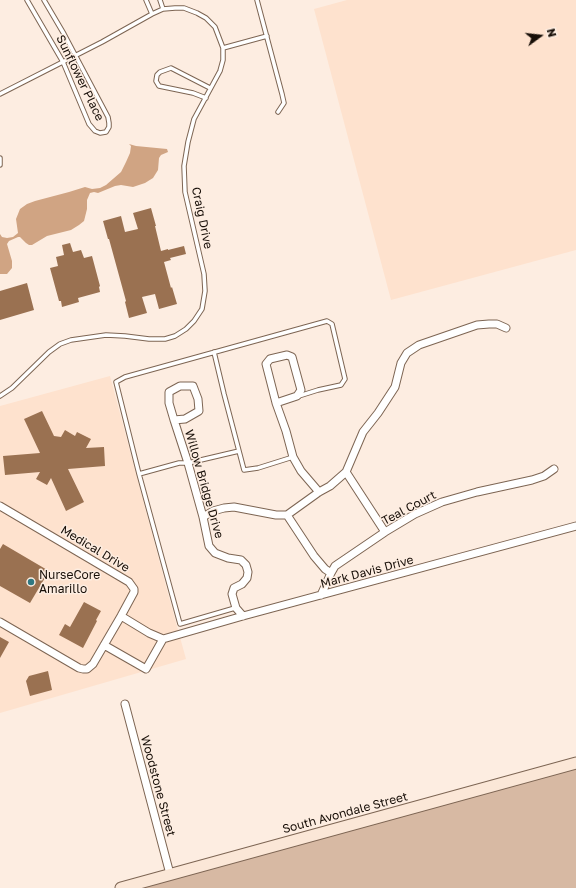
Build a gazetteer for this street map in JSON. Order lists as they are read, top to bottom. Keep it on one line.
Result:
{"streets":{"street":["Willow Bridge Drive","Teal Court","Medical Drive","Mark Davis Drive","Woodstone Street","South Avondale Street"],"lane":["Sunflower Place","Craig Drive"]},"crossings":[["Sunflower Place","Craig Drive"],["Teal Court","Mark Davis Drive"],["Woodstone Street","South Avondale Street"]],"places":["NurseCore Amarillo"],"north":"right"}
